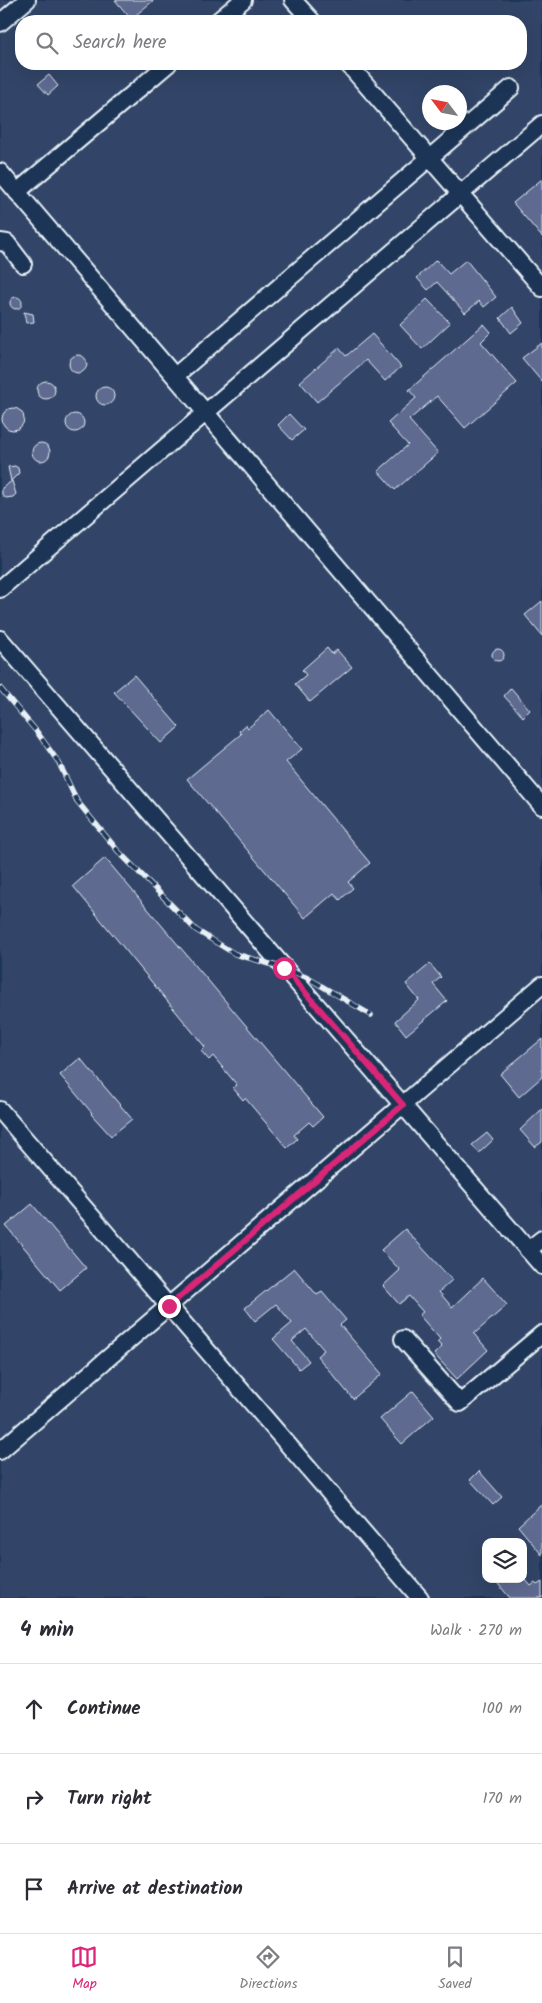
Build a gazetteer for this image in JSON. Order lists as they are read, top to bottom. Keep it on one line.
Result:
{"north":"top left","page":{"search":"Search here","heading":["4 min","Walk · 270 m"],"list":[["Continue","100 m"],["Turn right","170 m"],"Arrive at destination"],"nav":["Map","Directions","Saved"]}}
